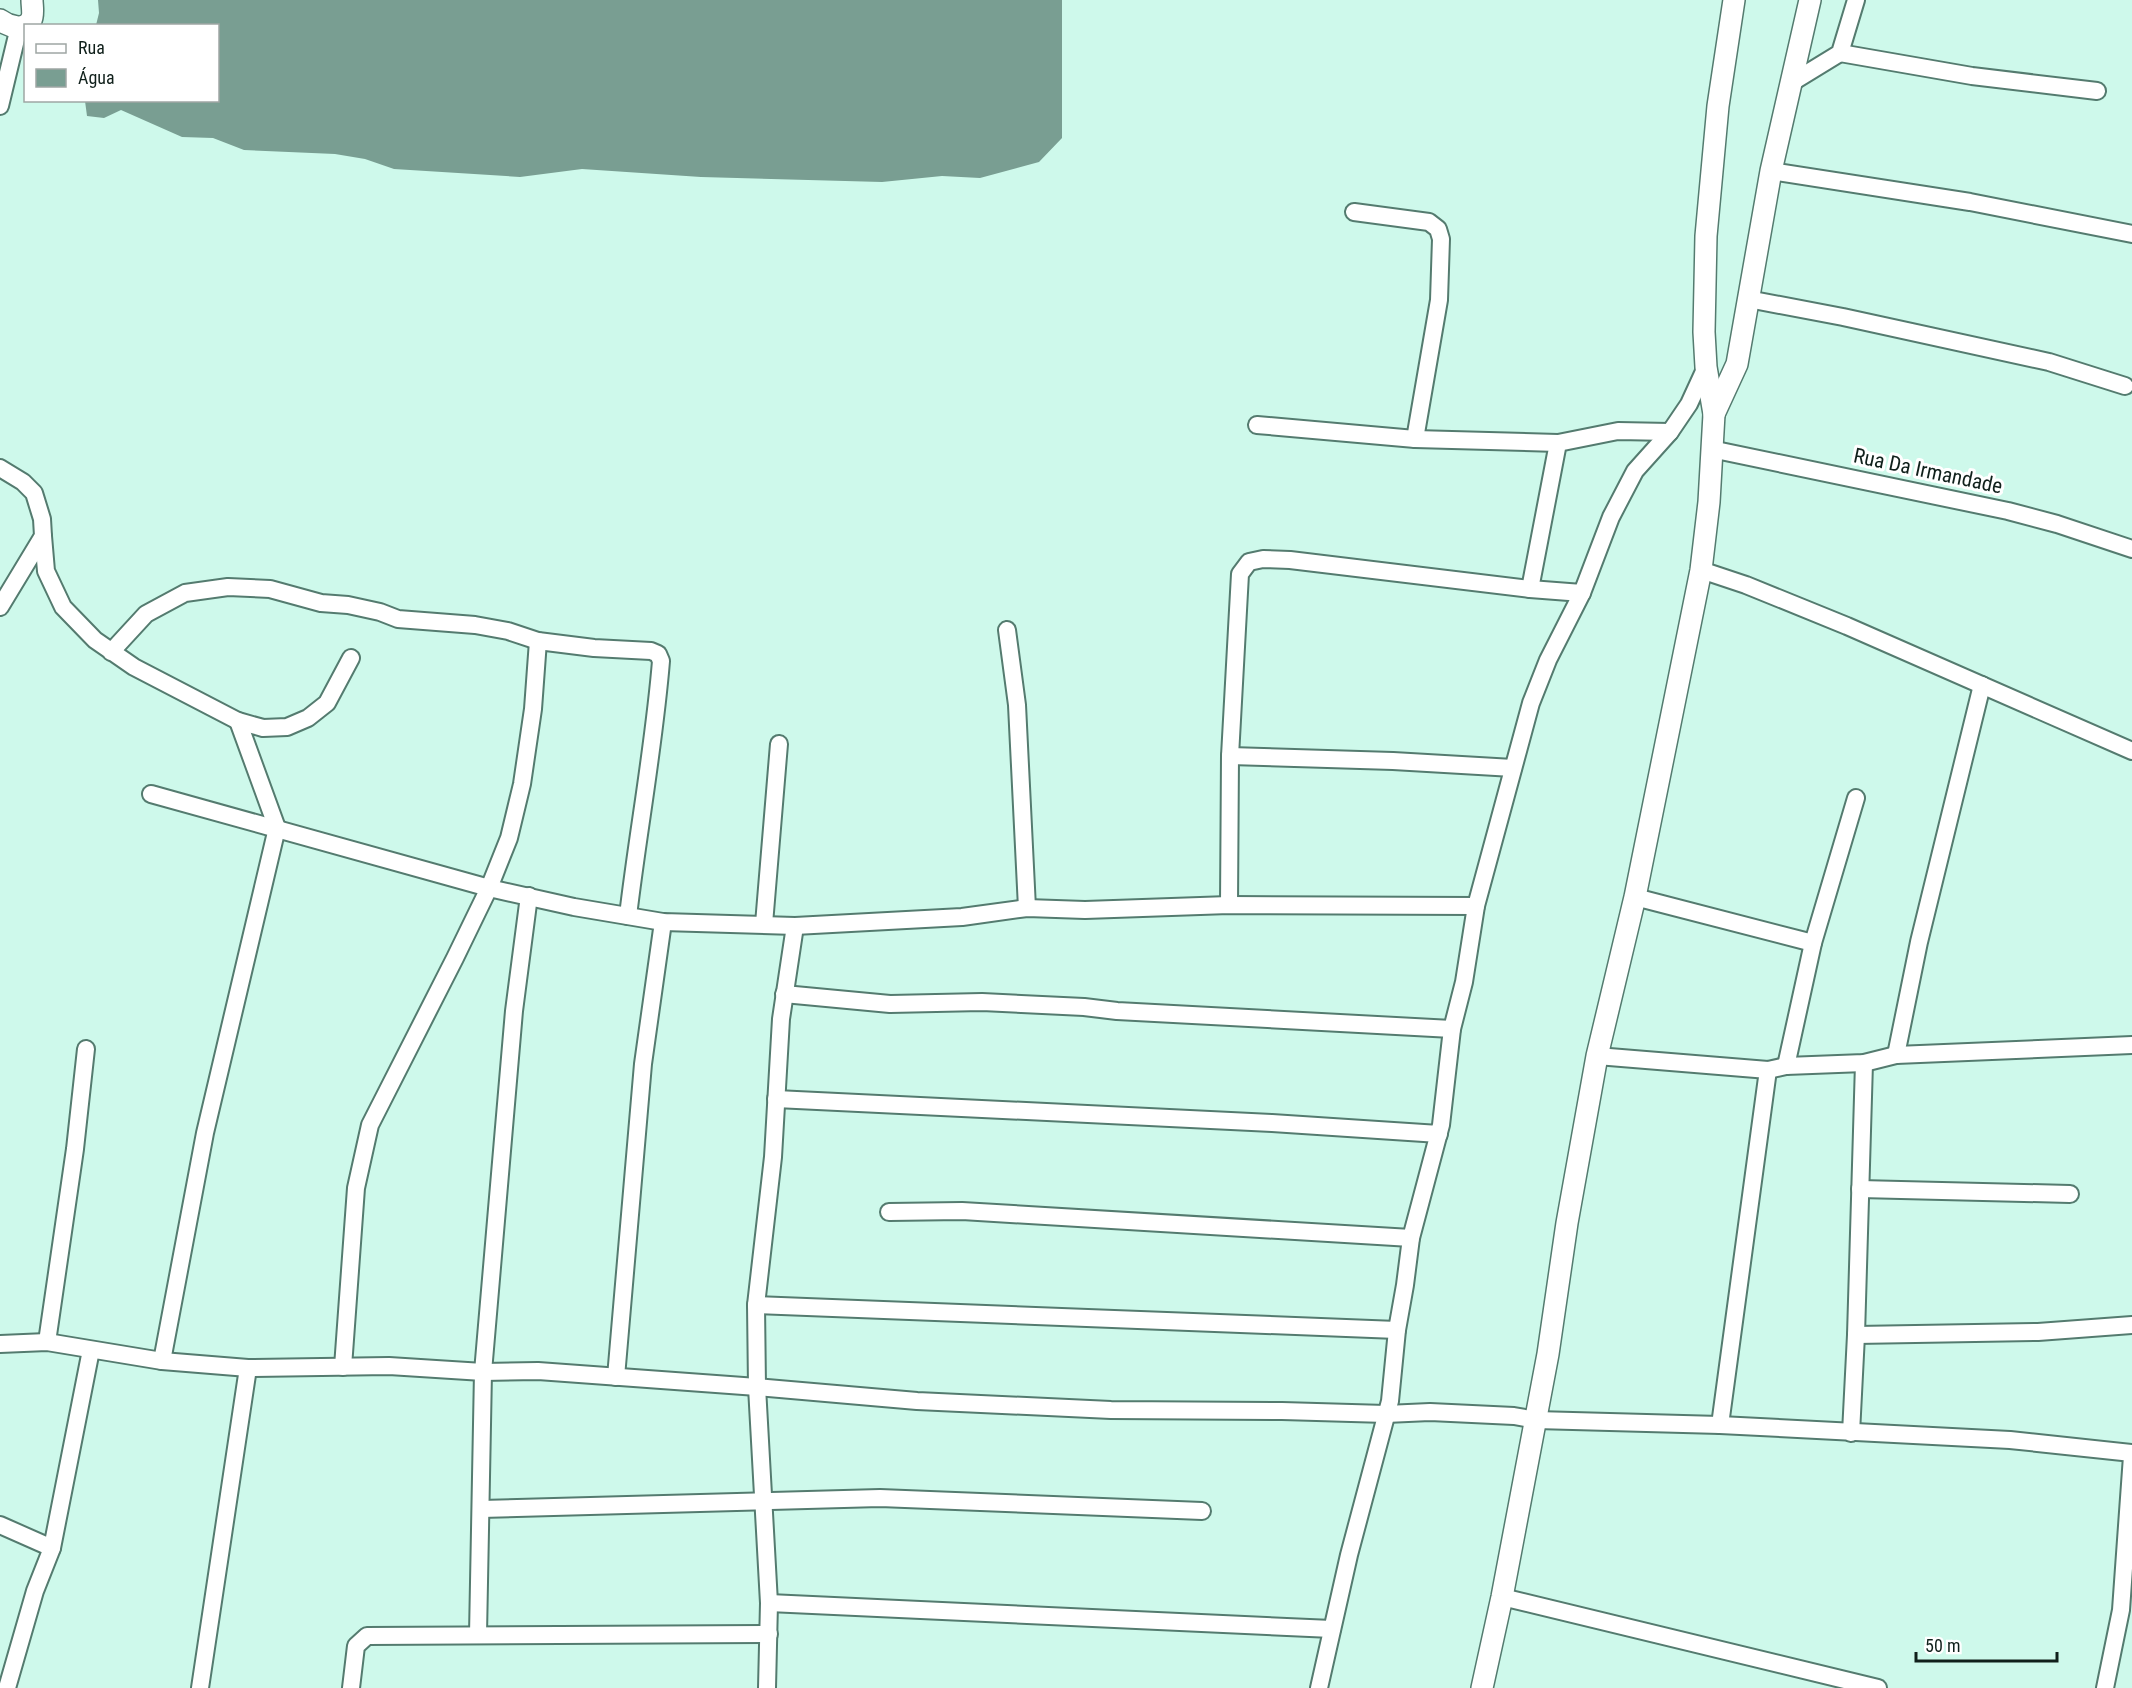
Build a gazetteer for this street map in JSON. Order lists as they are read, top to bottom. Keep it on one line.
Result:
{"streets":{"street":["Rua Da Irmandade"]},"legend":["Rua","Água"],"scale_bar":"50 m"}
